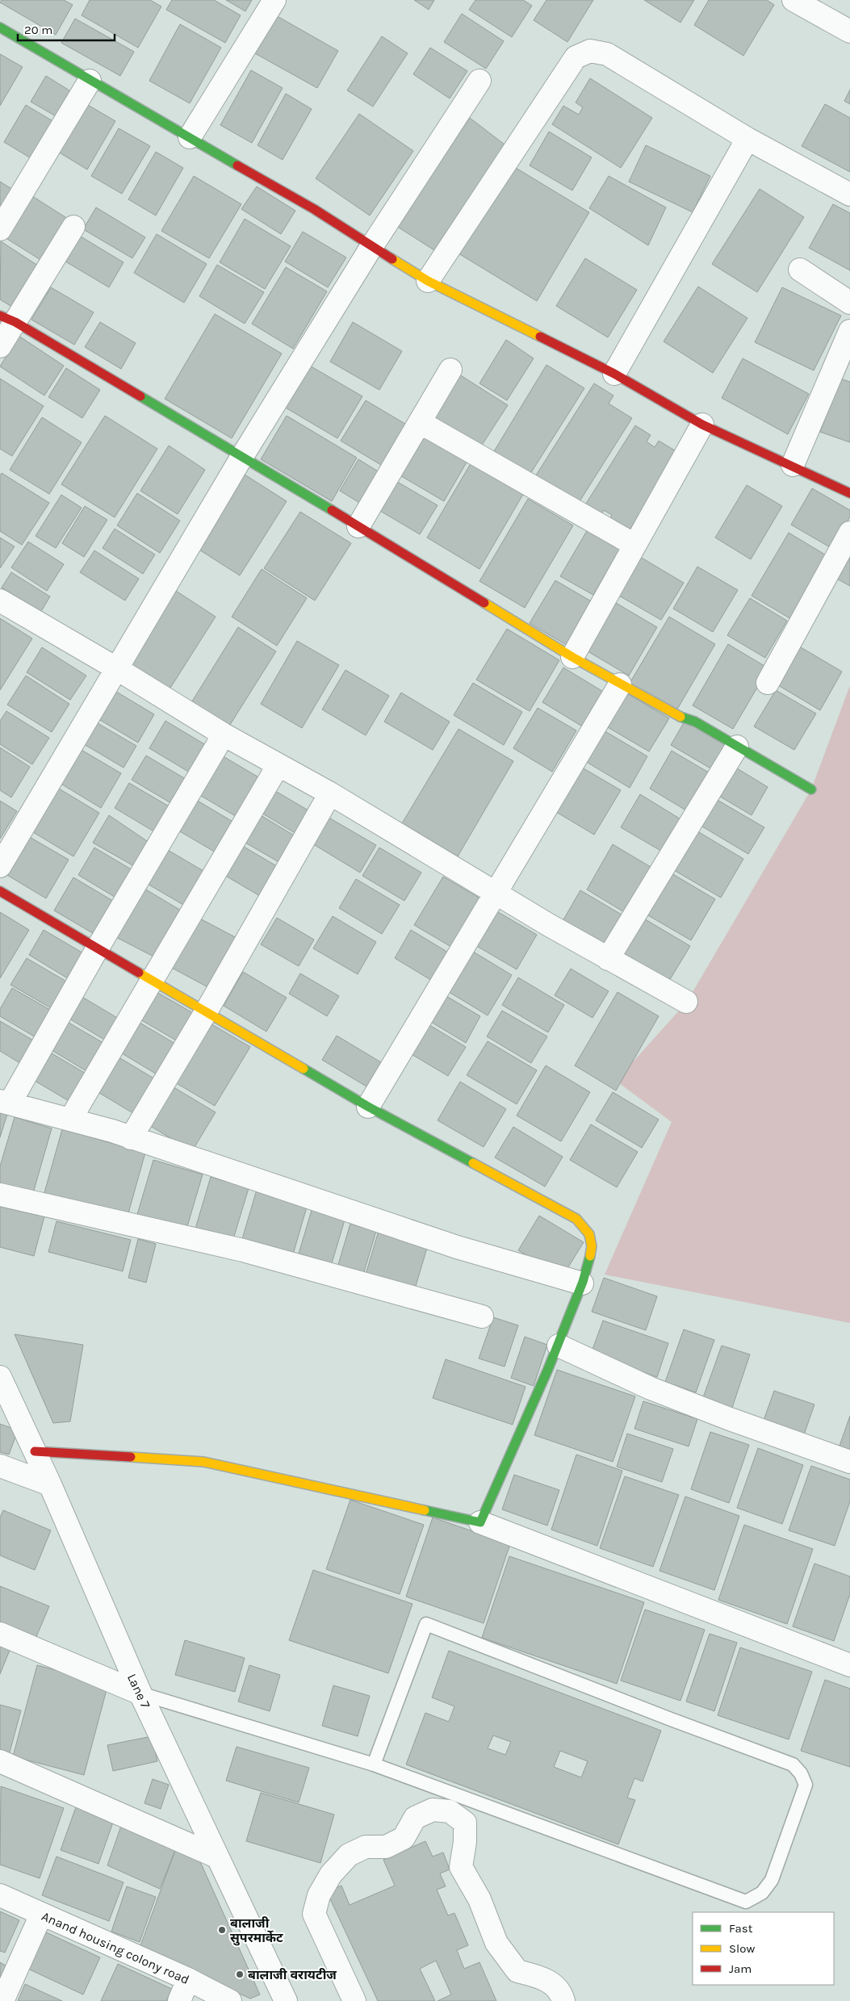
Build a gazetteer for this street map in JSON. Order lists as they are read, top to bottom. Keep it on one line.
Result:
{"streets":{"street":["Lane 7","Anand housing colony road"]},"places":["बालाजी सुपरमार्केट","बालाजी वरायटीज"],"legend":["Fast","Slow","Jam"],"scale_bar":"20 m"}
